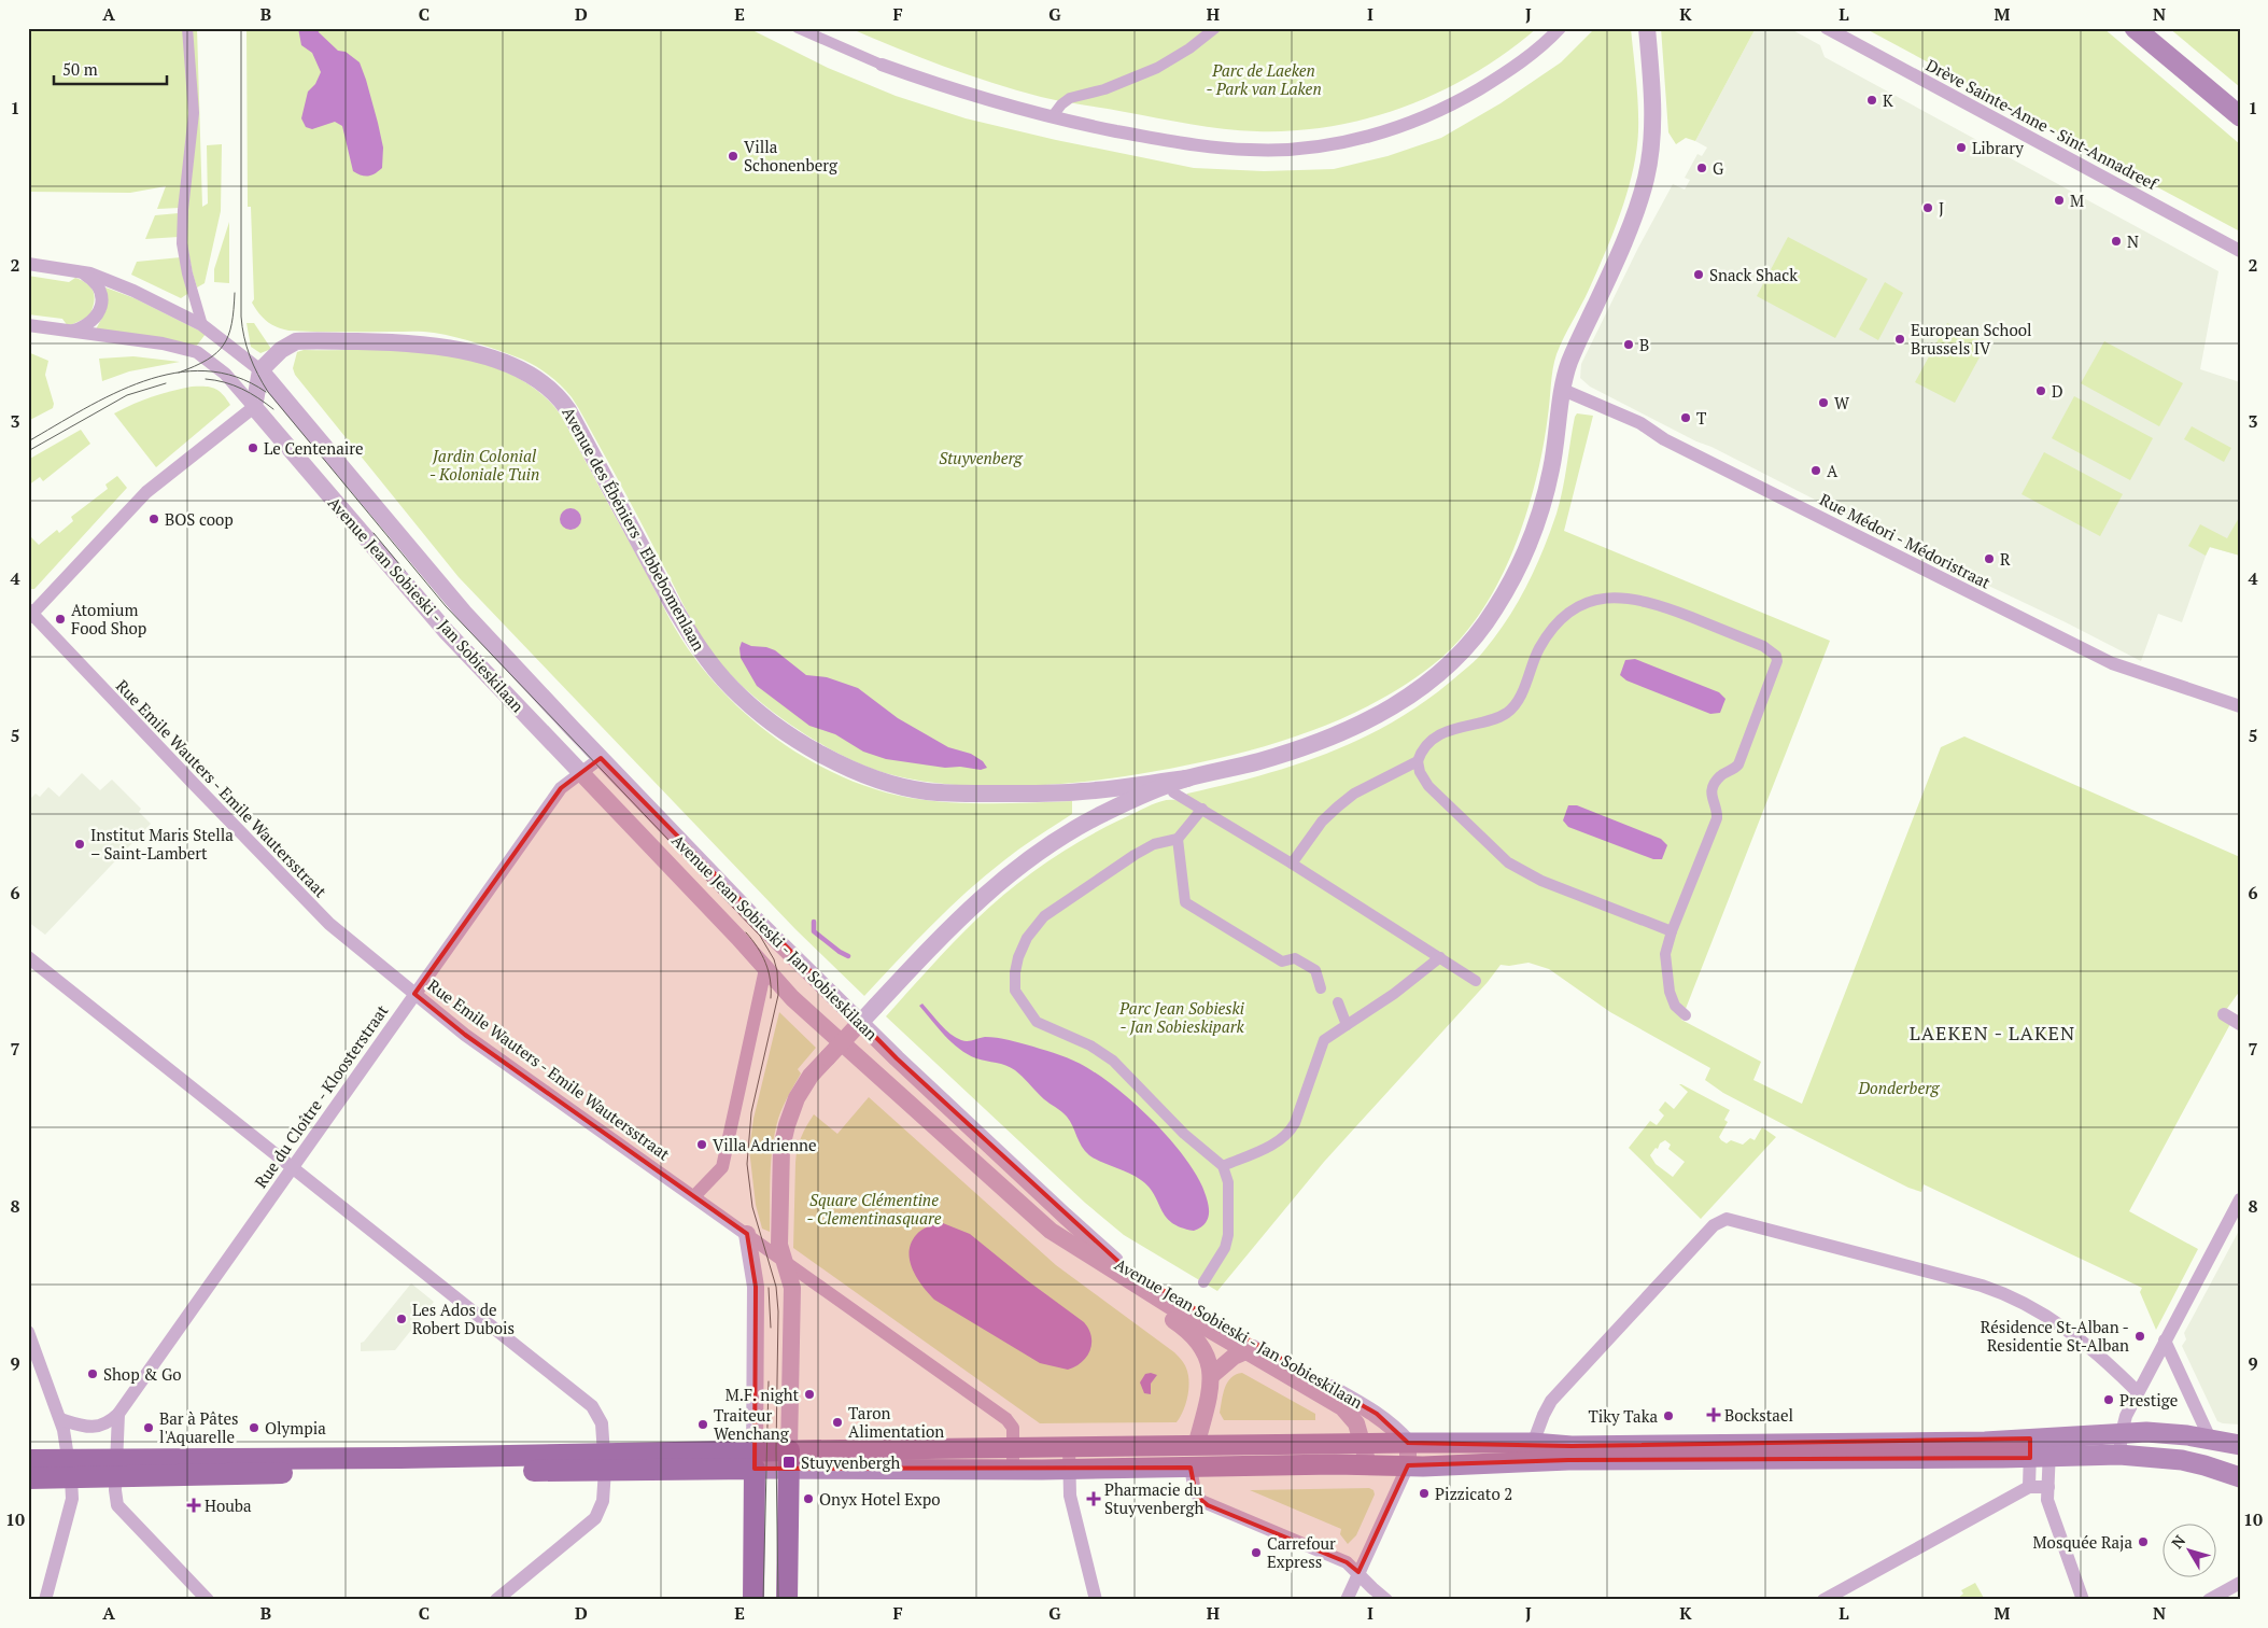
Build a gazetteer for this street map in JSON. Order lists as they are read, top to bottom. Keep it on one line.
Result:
{"streets":{"street":["Drève Sainte-Anne - Sint-Annadreef","Avenue des Ébéniers - Ebbebomenlaan","Rue Médori - Médoristraat","Avenue Jean Sobieski - Jan Sobieskilaan","Rue Emile Wauters - Emile Wautersstraat","Rue du Cloître - Kloosterstraat"]},"crossings":[["Avenue des Ébéniers - Ebbebomenlaan","Avenue Jean Sobieski - Jan Sobieskilaan"],["Avenue Jean Sobieski - Jan Sobieskilaan","Rue du Cloître - Kloosterstraat"],["Rue Emile Wauters - Emile Wautersstraat","Rue du Cloître - Kloosterstraat"]],"districts":["LAEKEN - LAKEN"],"parks":["Parc de Laeken - Park van Laken","Jardin Colonial - Koloniale Tuin","Stuyvenberg","Parc Jean Sobieski - Jan Sobieskipark","Donderberg","Square Clémentine - Clementinasquare"],"places":{"other":["K","Library","Villa Schonenberg","G","M","J","N","Snack Shack","European School Brussels IV","B","D","W","T","Le Centenaire","A","BOS coop","R","Atomium Food Shop","Institut Maris Stella – Saint-Lambert","Villa Adrienne","Les Ados de Robert Dubois","Résidence St-Alban - Residentie St-Alban","Shop & Go","M.F. night","Prestige","Tiky Taka","Taron Alimentation","Traiteur Wenchang","Bar à Pâtes l'Aquarelle","Olympia","Pizzicato 2","Onyx Hotel Expo","Mosquée Raja","Carrefour Express"],"health":["Bockstael","Pharmacie du Stuyvenbergh","Houba"],"transit":["Stuyvenbergh"]},"scale_bar":"50 m","north":"top left","grid":{"columns":["A","B","C","D","E","F","G","H","I","J","K","L","M","N"],"rows":["1","2","3","4","5","6","7","8","9","10"]}}
